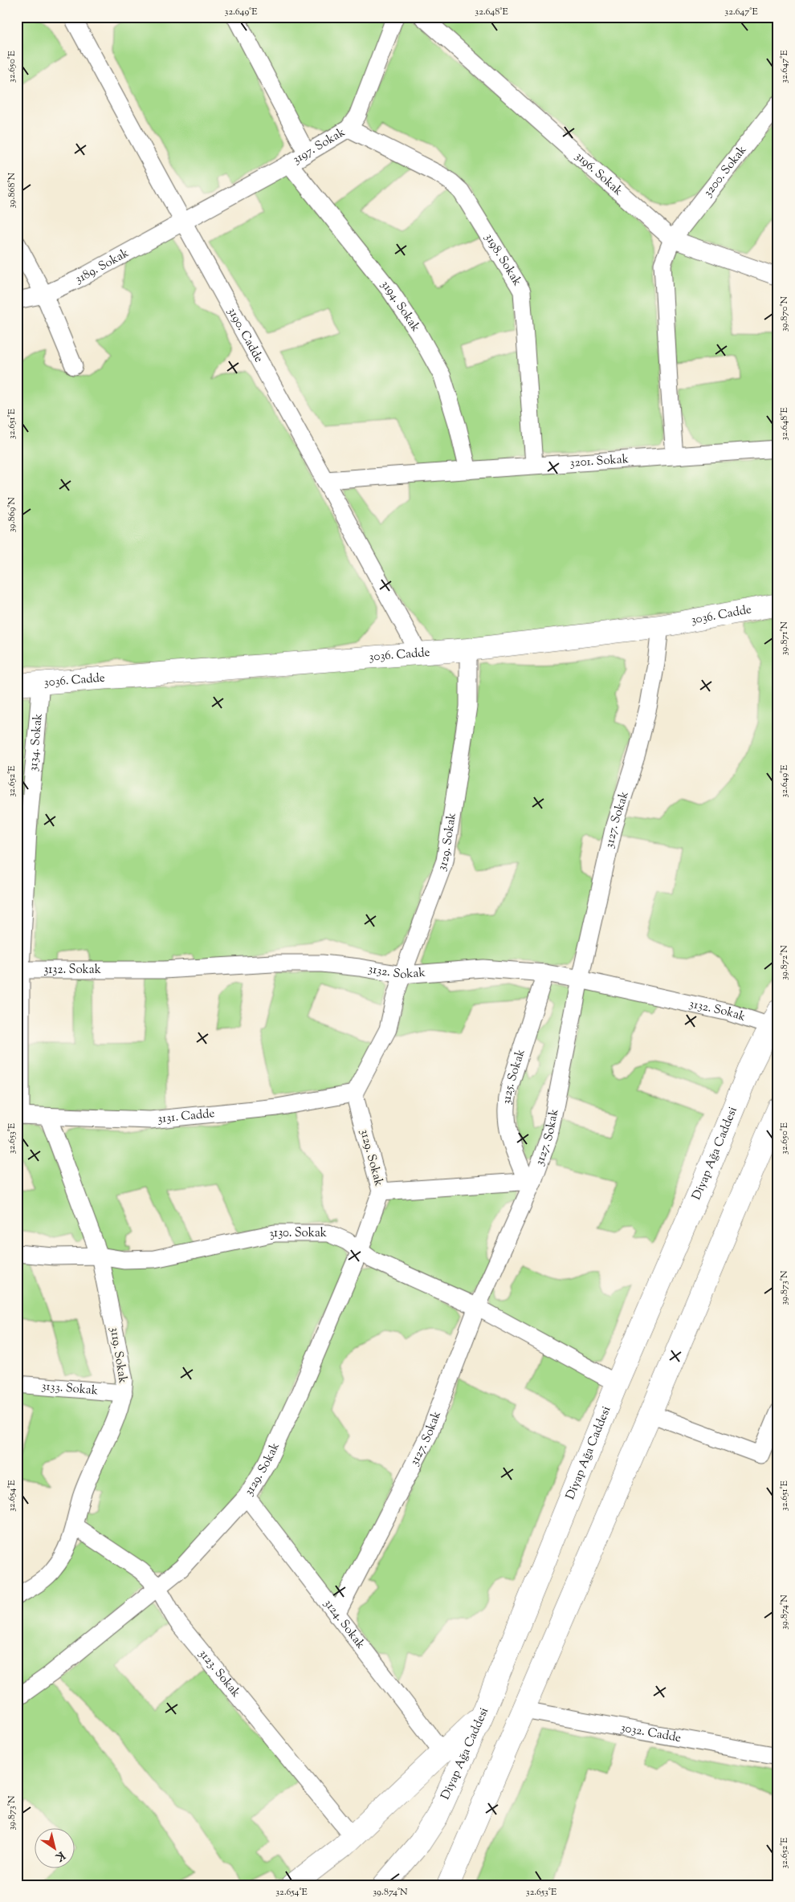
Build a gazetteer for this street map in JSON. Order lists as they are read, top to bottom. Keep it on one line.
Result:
{"streets":{"main road":["3036. Cadde","Diyap Ağa Caddesi"],"street":["3197. Sokak","3200. Sokak","3196. Sokak","3198. Sokak","3189. Sokak","3194. Sokak","3190. Cadde","3201. Sokak","3134. Sokak","3127. Sokak","3129. Sokak","3132. Sokak","3125. Sokak","3131. Cadde","3130. Sokak","3119. Sokak","3133. Sokak","3124. Sokak","3123. Sokak","3032. Cadde"]},"crossings":[["3197. Sokak","3198. Sokak"],["3197. Sokak","3189. Sokak"],["3197. Sokak","3194. Sokak"],["3197. Sokak","3190. Cadde"],["3200. Sokak","3196. Sokak"],["3200. Sokak","3201. Sokak"],["3198. Sokak","3201. Sokak"],["3189. Sokak","3190. Cadde"],["3194. Sokak","3201. Sokak"],["3190. Cadde","3201. Sokak"],["3190. Cadde","3036. Cadde"],["3036. Cadde","3134. Sokak"],["3036. Cadde","3127. Sokak"],["3036. Cadde","3129. Sokak"],["3134. Sokak","3132. Sokak"],["3134. Sokak","3131. Cadde"],["3127. Sokak","3132. Sokak"],["3127. Sokak","3125. Sokak"],["3127. Sokak","3130. Sokak"],["3127. Sokak","3124. Sokak"],["3129. Sokak","3132. Sokak"],["3129. Sokak","3131. Cadde"],["3129. Sokak","3130. Sokak"],["3129. Sokak","3124. Sokak"],["3129. Sokak","3123. Sokak"],["3132. Sokak","3125. Sokak"],["3132. Sokak","Diyap Ağa Caddesi"],["3131. Cadde","3119. Sokak"],["Diyap Ağa Caddesi","3130. Sokak"],["3130. Sokak","3119. Sokak"],["3119. Sokak","3133. Sokak"],["3119. Sokak","3123. Sokak"]],"north":"bottom right","coordinates":["32.649°E","32.648°E","32.647°E","32.650°E","39.868°N","39.870°N","32.651°E","39.869°N","39.871°N","32.652°E","39.872°N","32.653°E","39.873°N","32.654°E","39.874°N"]}
